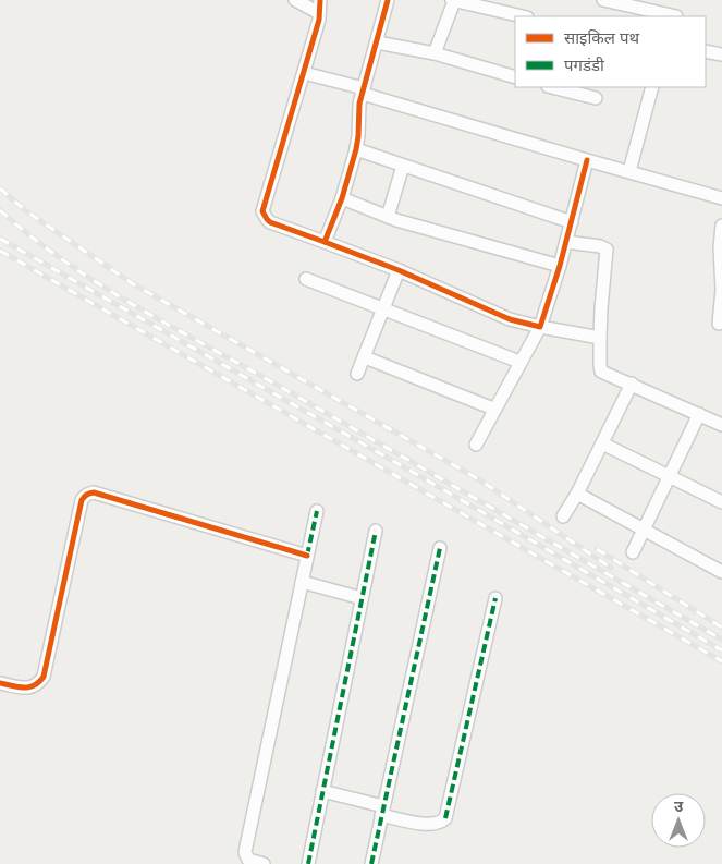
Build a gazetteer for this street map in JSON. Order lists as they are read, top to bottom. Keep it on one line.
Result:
{"legend":["साइकिल पथ","पगडंडी"],"north":"top"}
